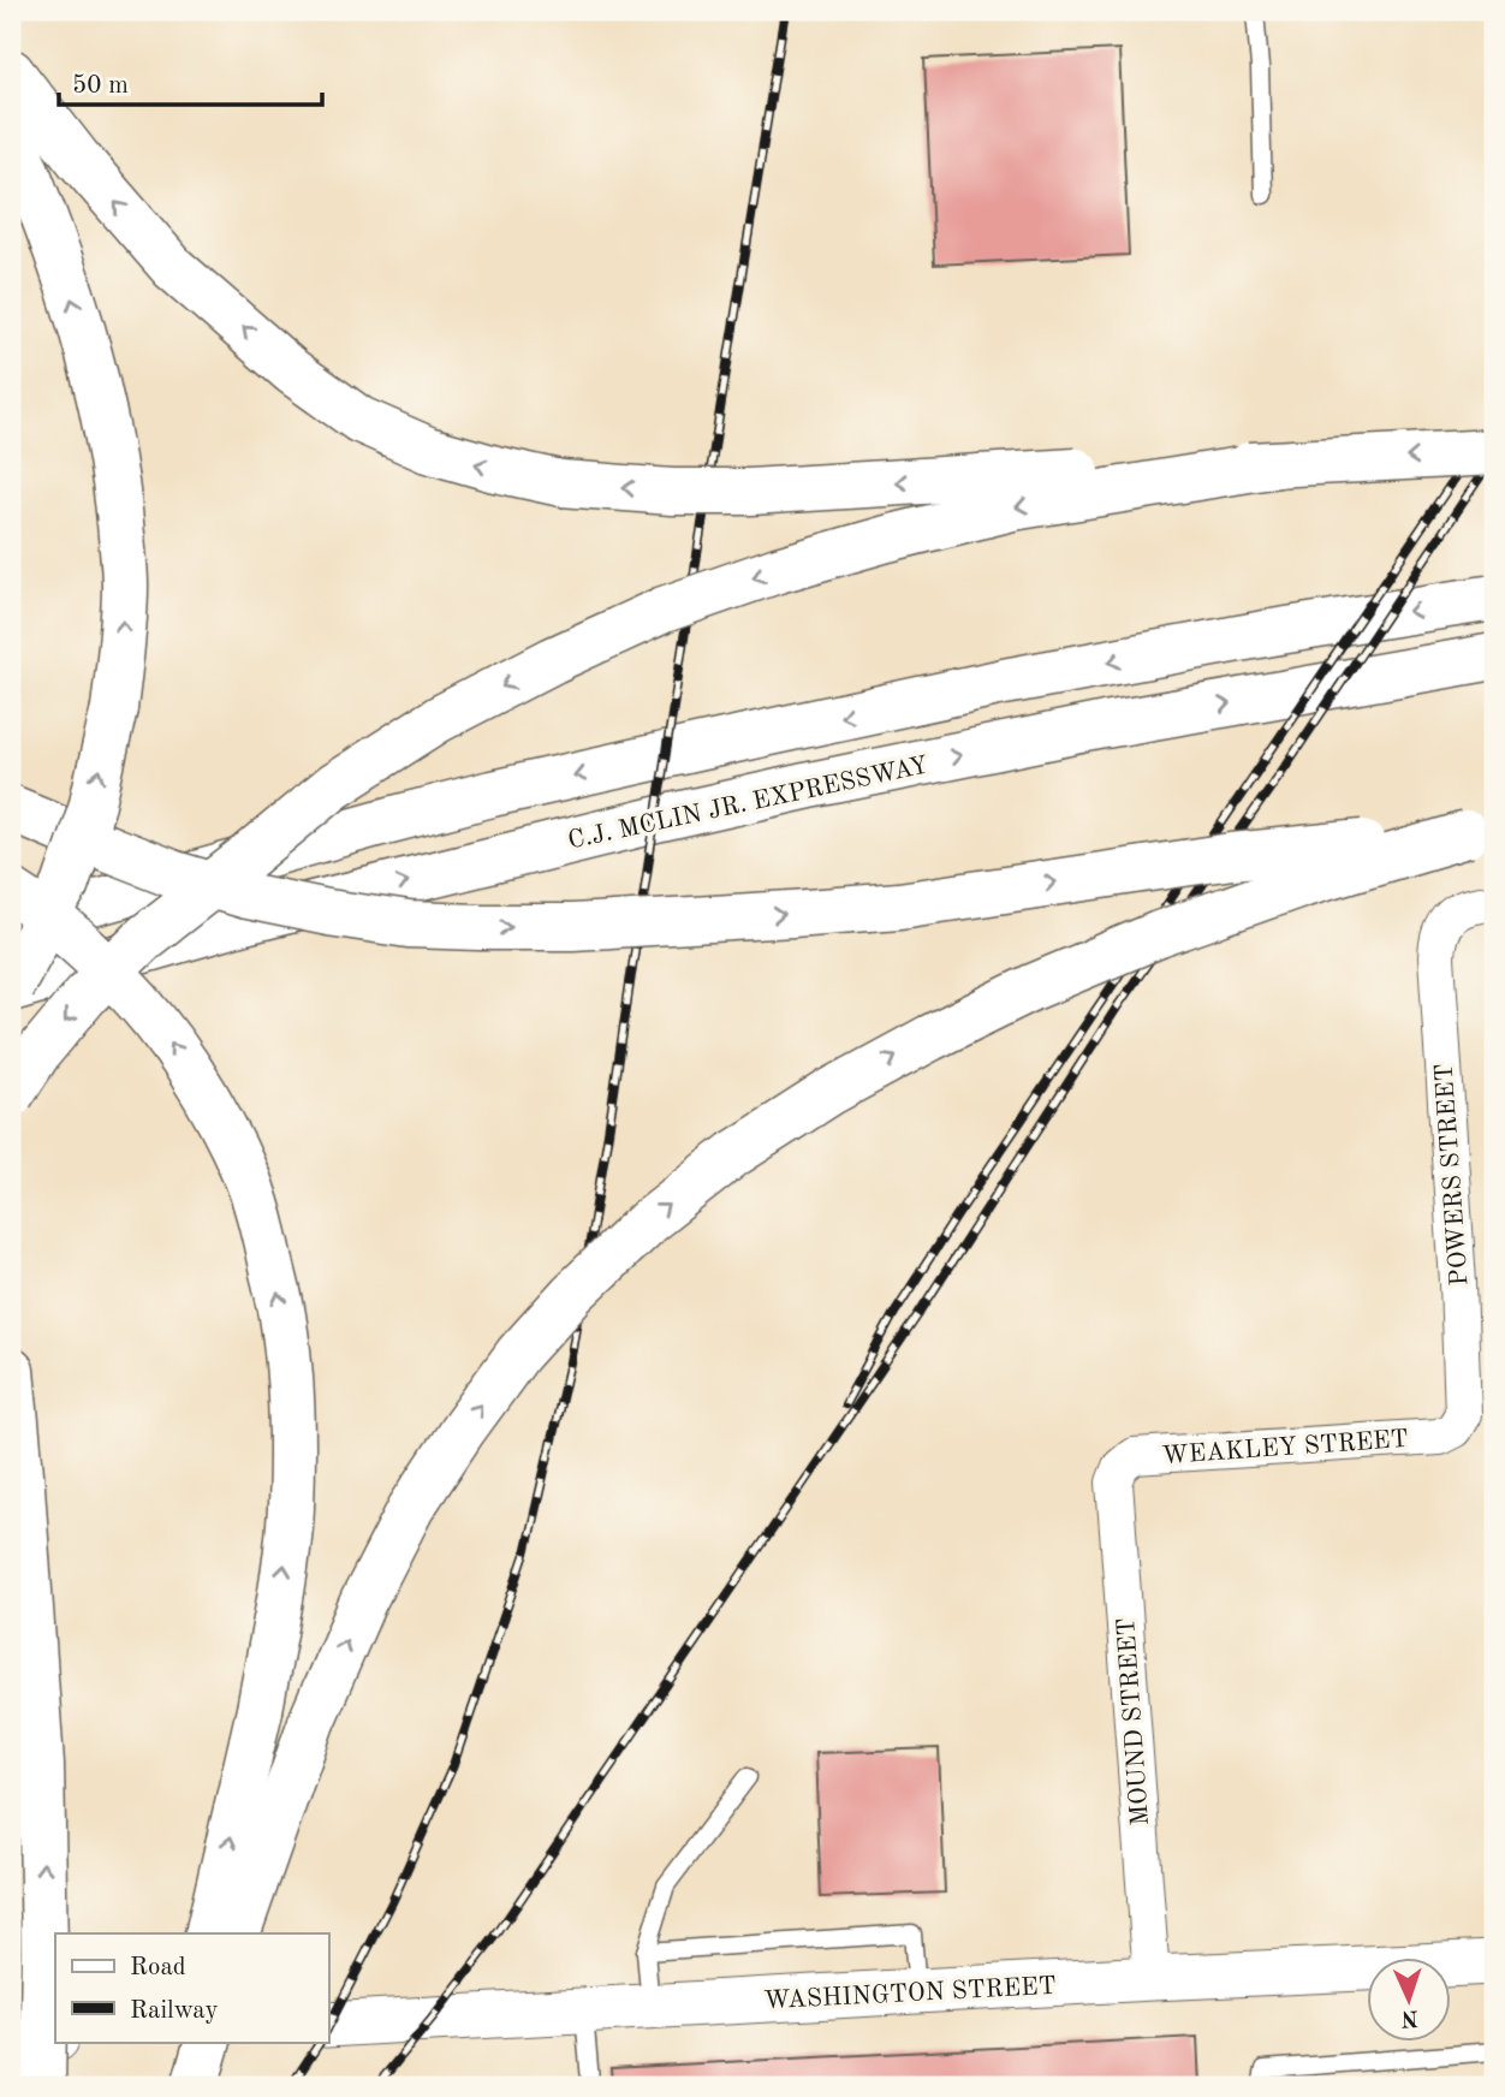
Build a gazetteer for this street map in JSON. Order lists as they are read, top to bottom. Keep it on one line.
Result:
{"streets":{"highway":["C.J. MCLIN JR. EXPRESSWAY"],"street":["POWERS STREET","WEAKLEY STREET","MOUND STREET","WASHINGTON STREET"]},"crossings":[["POWERS STREET","WEAKLEY STREET"],["WEAKLEY STREET","MOUND STREET"],["MOUND STREET","WASHINGTON STREET"]],"legend":["Road","Railway"],"scale_bar":"50 m","north":"bottom"}
